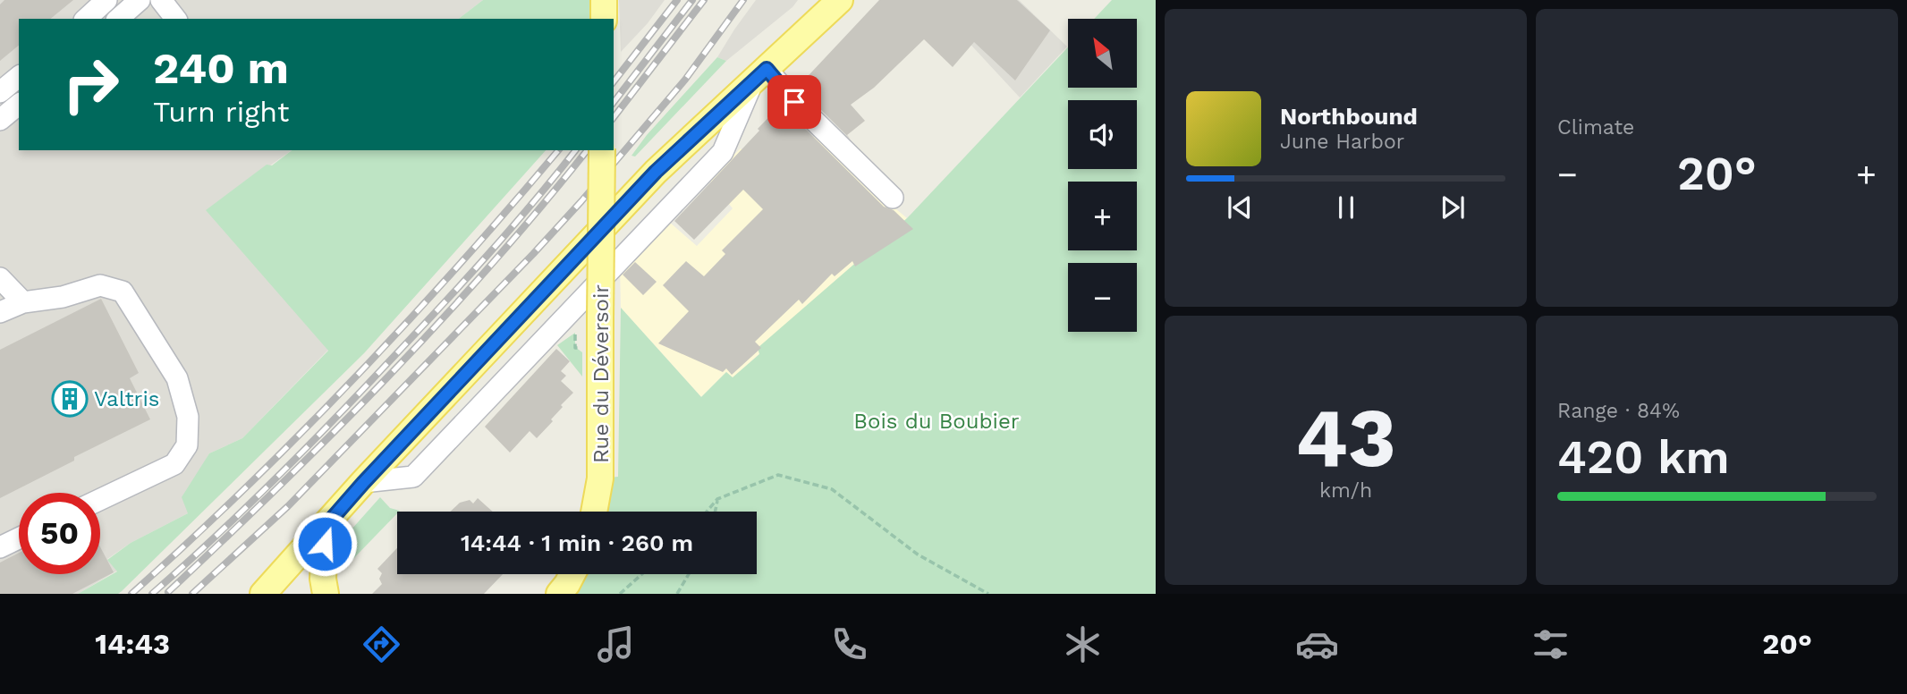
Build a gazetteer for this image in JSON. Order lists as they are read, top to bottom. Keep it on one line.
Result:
{"streets":{"main road":["Rue du Déversoir"]},"parks":["Bois du Boubier"],"places":{"building":["Valtris"]},"north":"top left","page":{"tile":["Climate",["43","km/h"],["Range · 84%","420 km"]],"map_buttons":["+","−"],"turn":["240 m","Turn right"],"song":["Northbound","June Harbor"],"heat":["−","20°","+"],"limit":"50","trip":"14:44 · 1 min · 260 m","tabs":["14:43","20°"]}}
